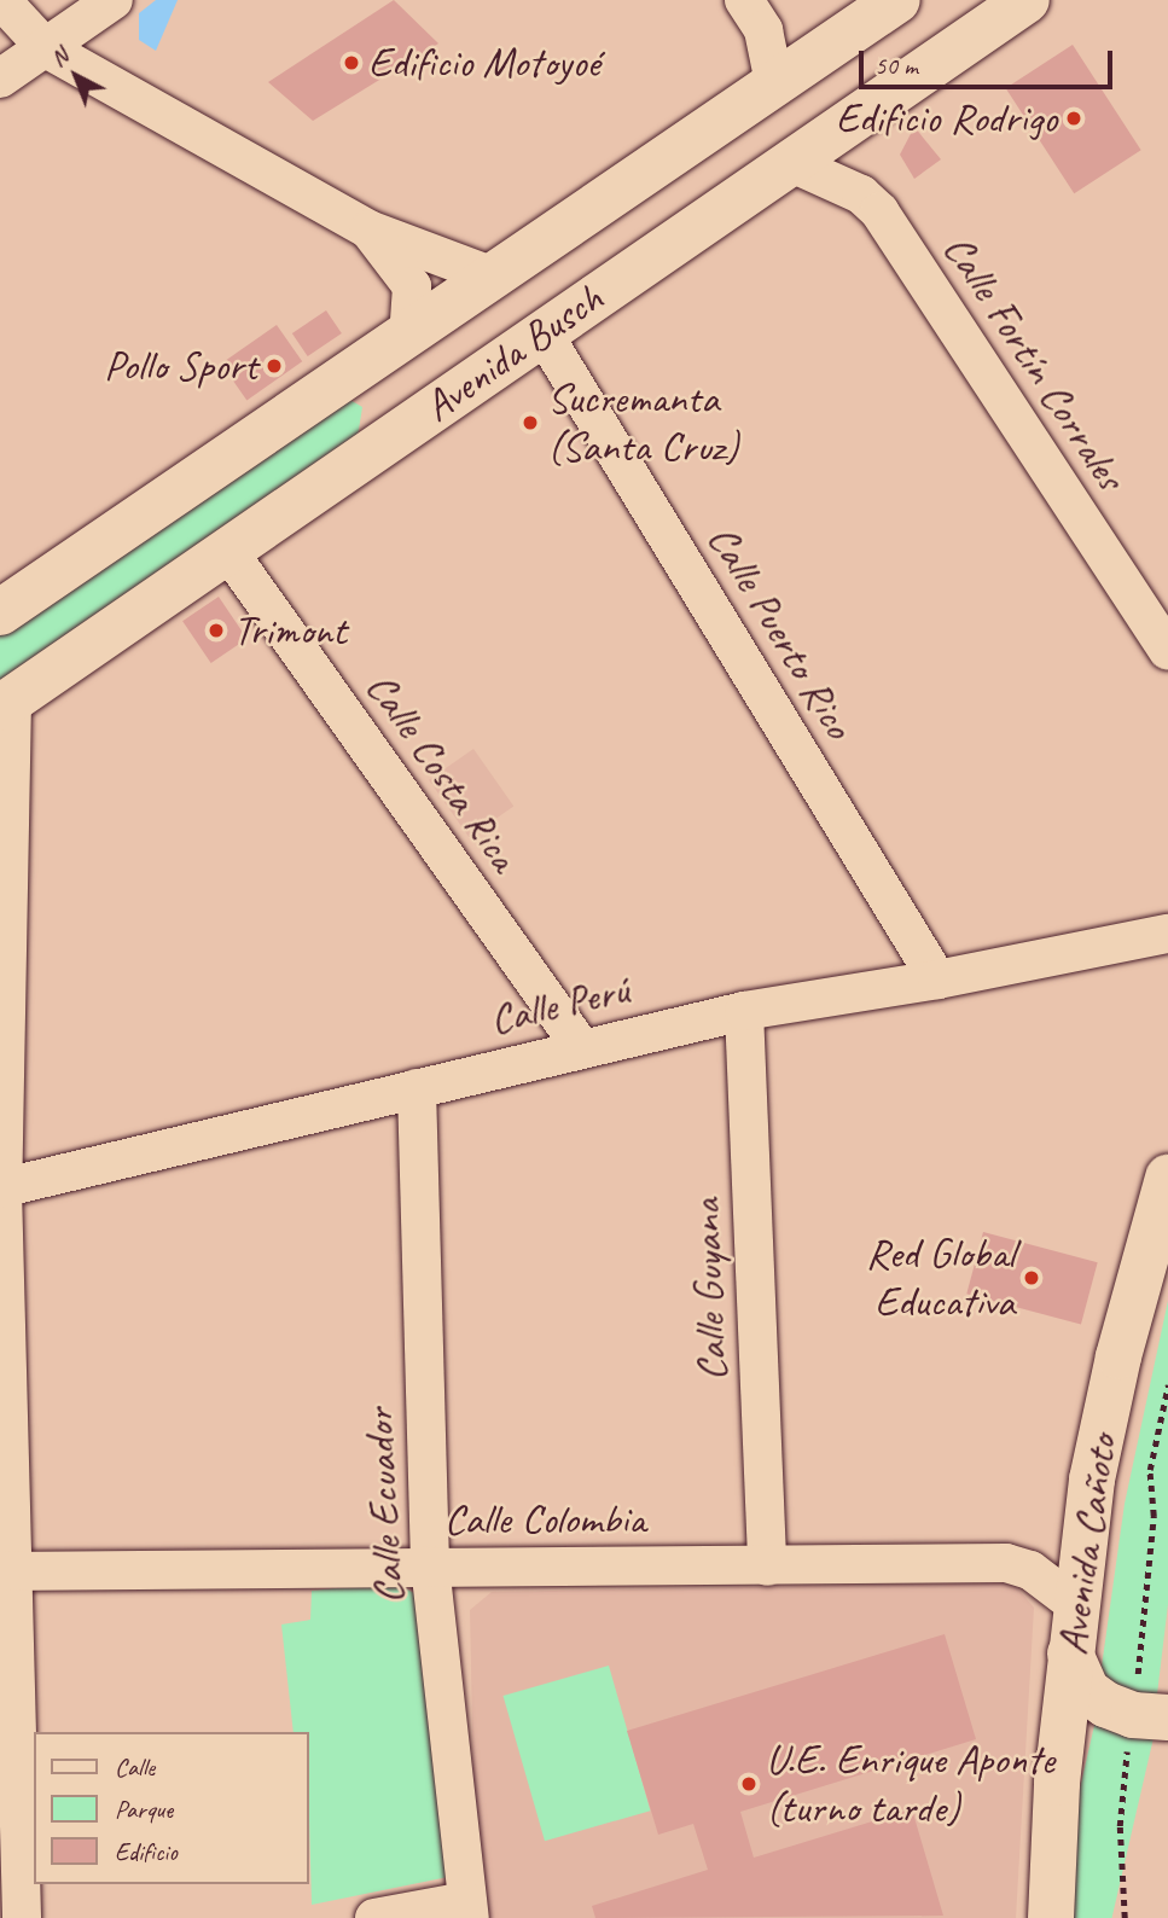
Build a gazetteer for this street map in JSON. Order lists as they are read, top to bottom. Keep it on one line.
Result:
{"streets":{"main road":["Avenida Busch","Avenida Cañoto"],"street":["Calle Fortín Corrales","Calle Puerto Rico","Calle Costa Rica","Calle Perú","Calle Guyana","Calle Ecuador","Calle Colombia"]},"crossings":[["Avenida Busch","Calle Fortín Corrales"],["Avenida Busch","Calle Puerto Rico"],["Avenida Busch","Calle Costa Rica"],["Calle Puerto Rico","Calle Perú"],["Calle Costa Rica","Calle Perú"],["Calle Perú","Calle Guyana"],["Calle Perú","Calle Ecuador"],["Calle Guyana","Calle Colombia"],["Calle Ecuador","Calle Colombia"],["Calle Colombia","Avenida Cañoto"]],"places":["Edificio Motoyoé","Edificio Rodrigo","Pollo Sport","Sucremanta (Santa Cruz)","Trimont","Red Global Educativa","U.E. Enrique Aponte (turno tarde)"],"legend":["Calle","Parque","Edificio"],"scale_bar":"50 m","north":"top left"}
